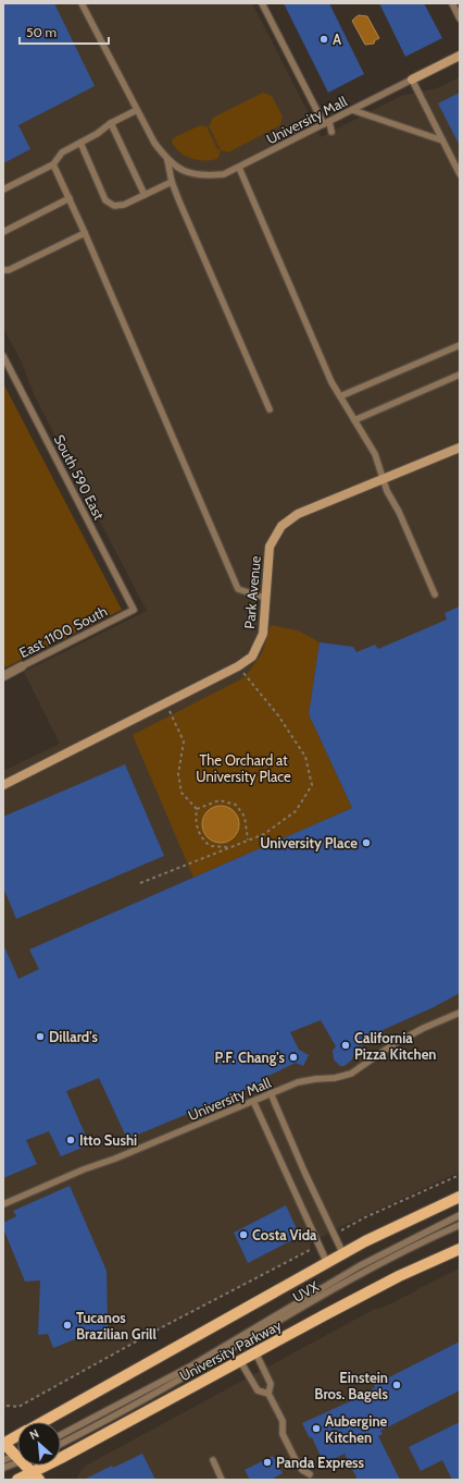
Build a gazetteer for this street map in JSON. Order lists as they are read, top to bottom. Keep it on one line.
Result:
{"streets":{"main road":["University Parkway"],"street":["Park Avenue","East 1100 South"],"lane":["University Mall","South 590 East","UVX"]},"crossings":[["South 590 East","East 1100 South"]],"parks":["The Orchard at University Place"],"places":["A","University Place","Dillard's","California Pizza Kitchen","P.F. Chang's","Itto Sushi","Costa Vida","Tucanos Brazilian Grill","Einstein Bros. Bagels","Aubergine Kitchen","Panda Express"],"scale_bar":"50 m","north":"top left"}
